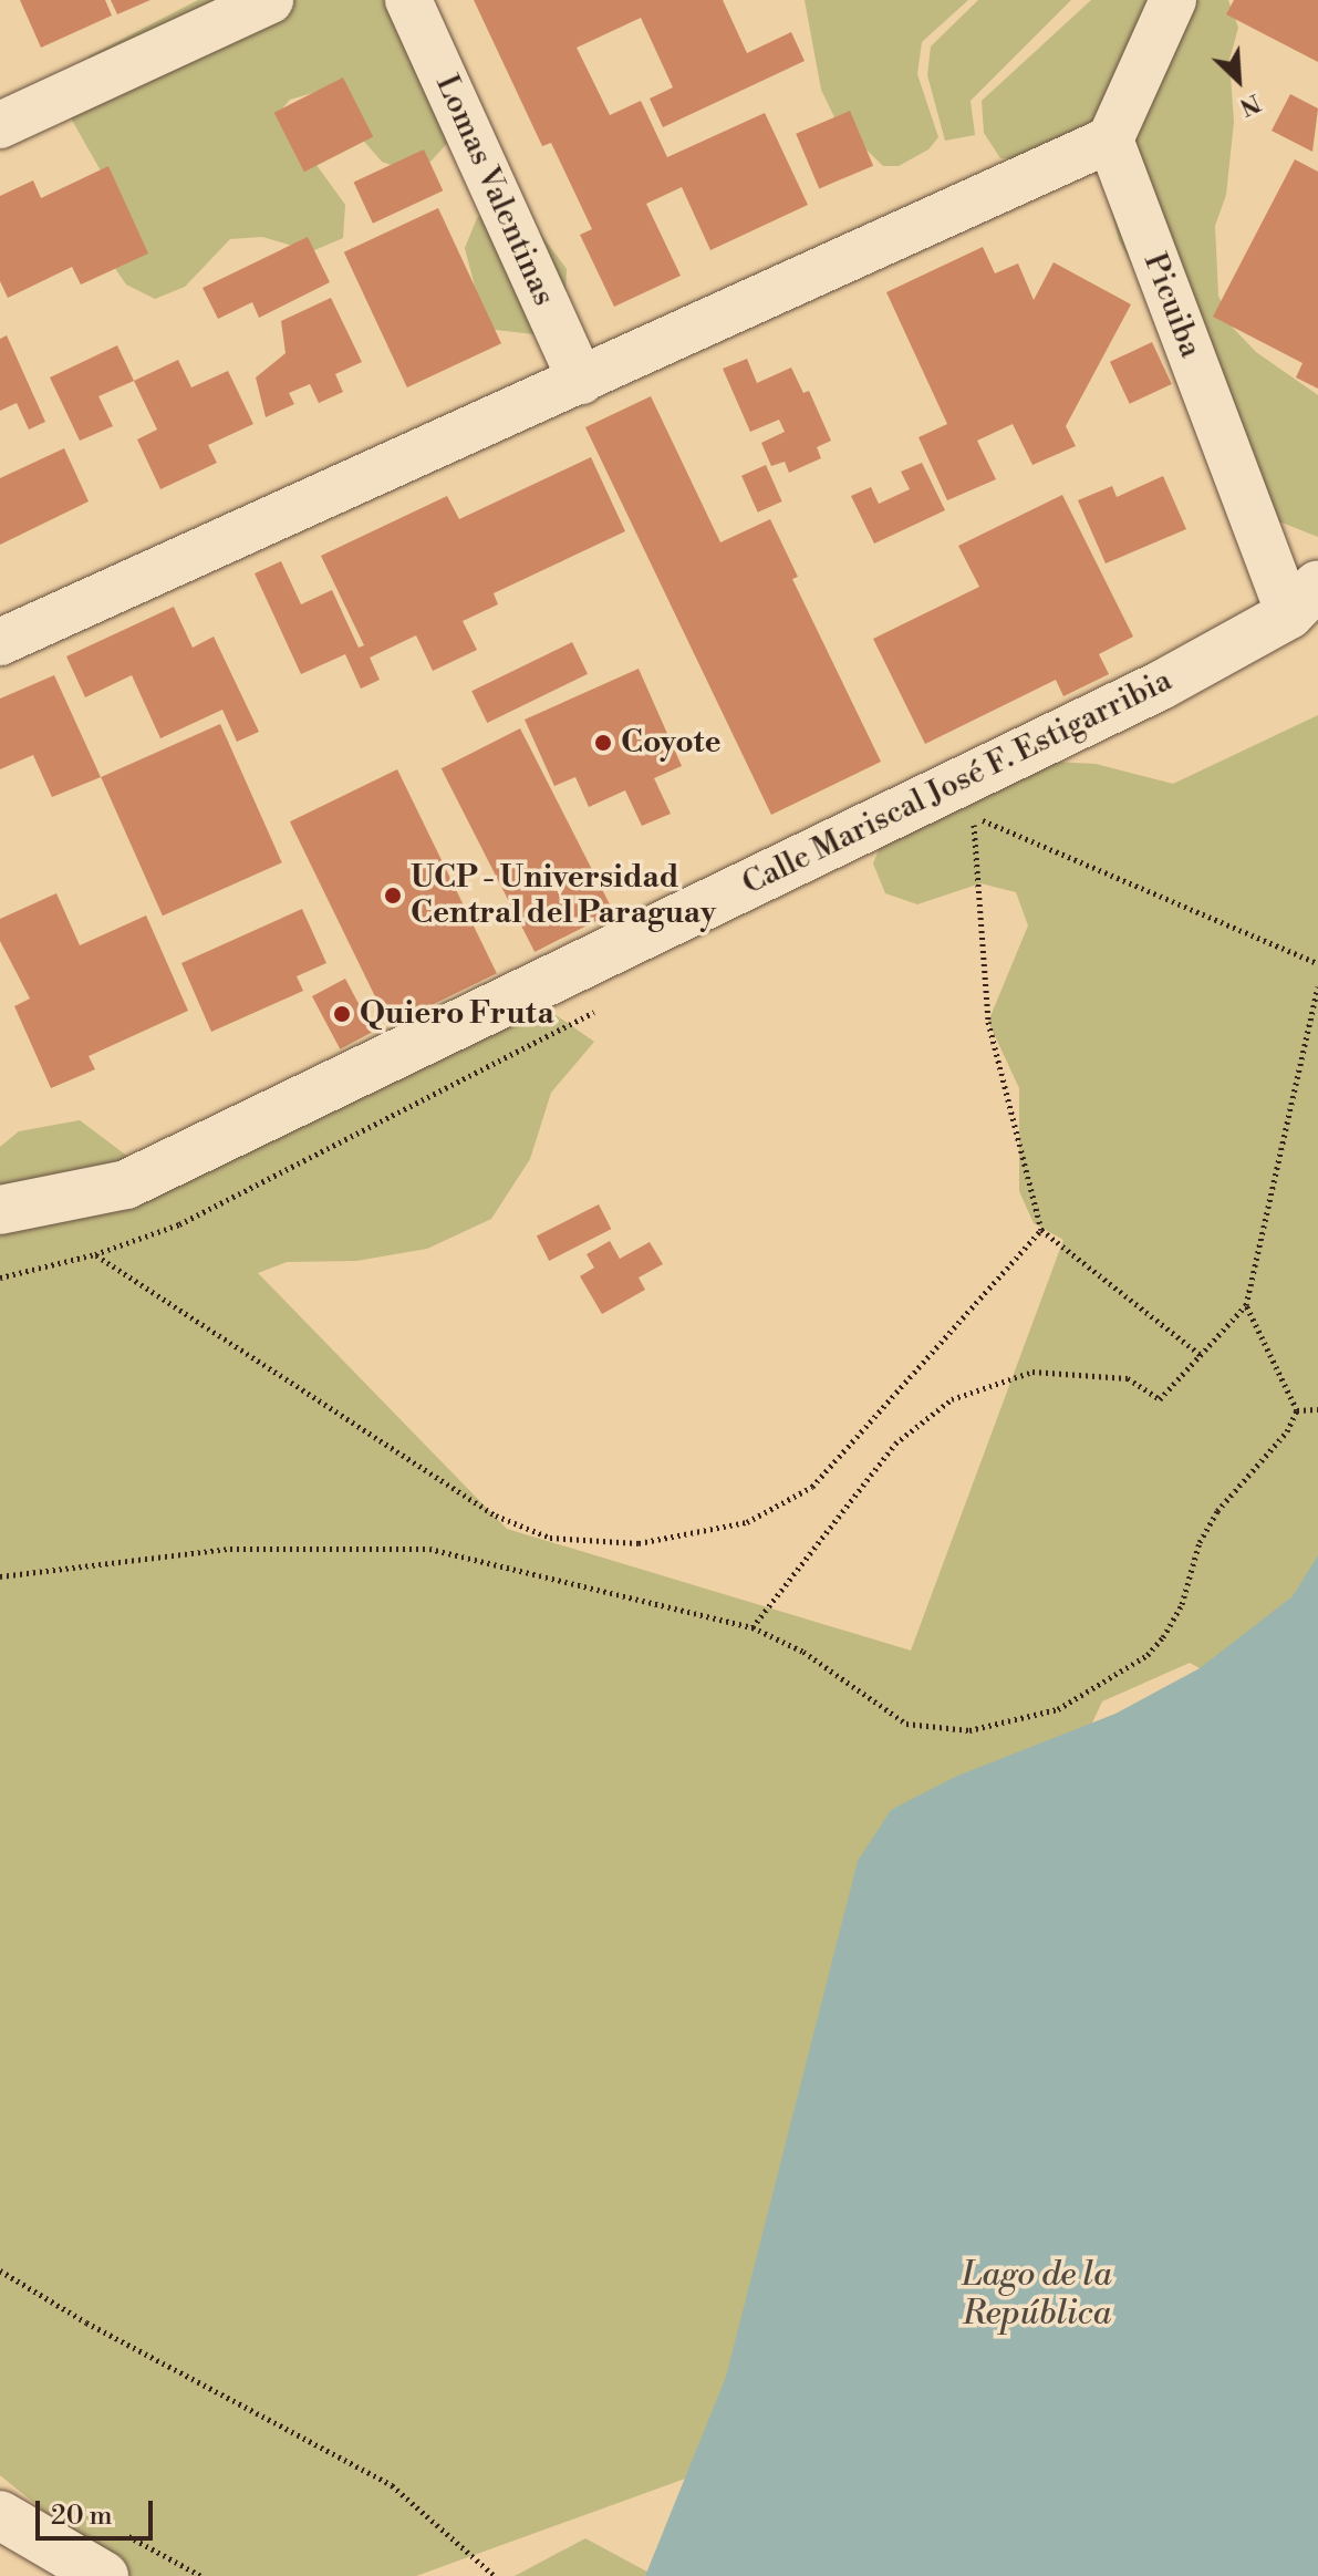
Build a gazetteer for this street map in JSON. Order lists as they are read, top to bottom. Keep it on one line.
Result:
{"streets":{"street":["Lomas Valentinas","Picuiba","Calle Mariscal José F. Estigarribia"]},"crossings":[["Picuiba","Calle Mariscal José F. Estigarribia"]],"water":["Lago de la República"],"places":["Coyote","UCP - Universidad Central del Paraguay","Quiero Fruta"],"scale_bar":"20 m","north":"bottom right"}
